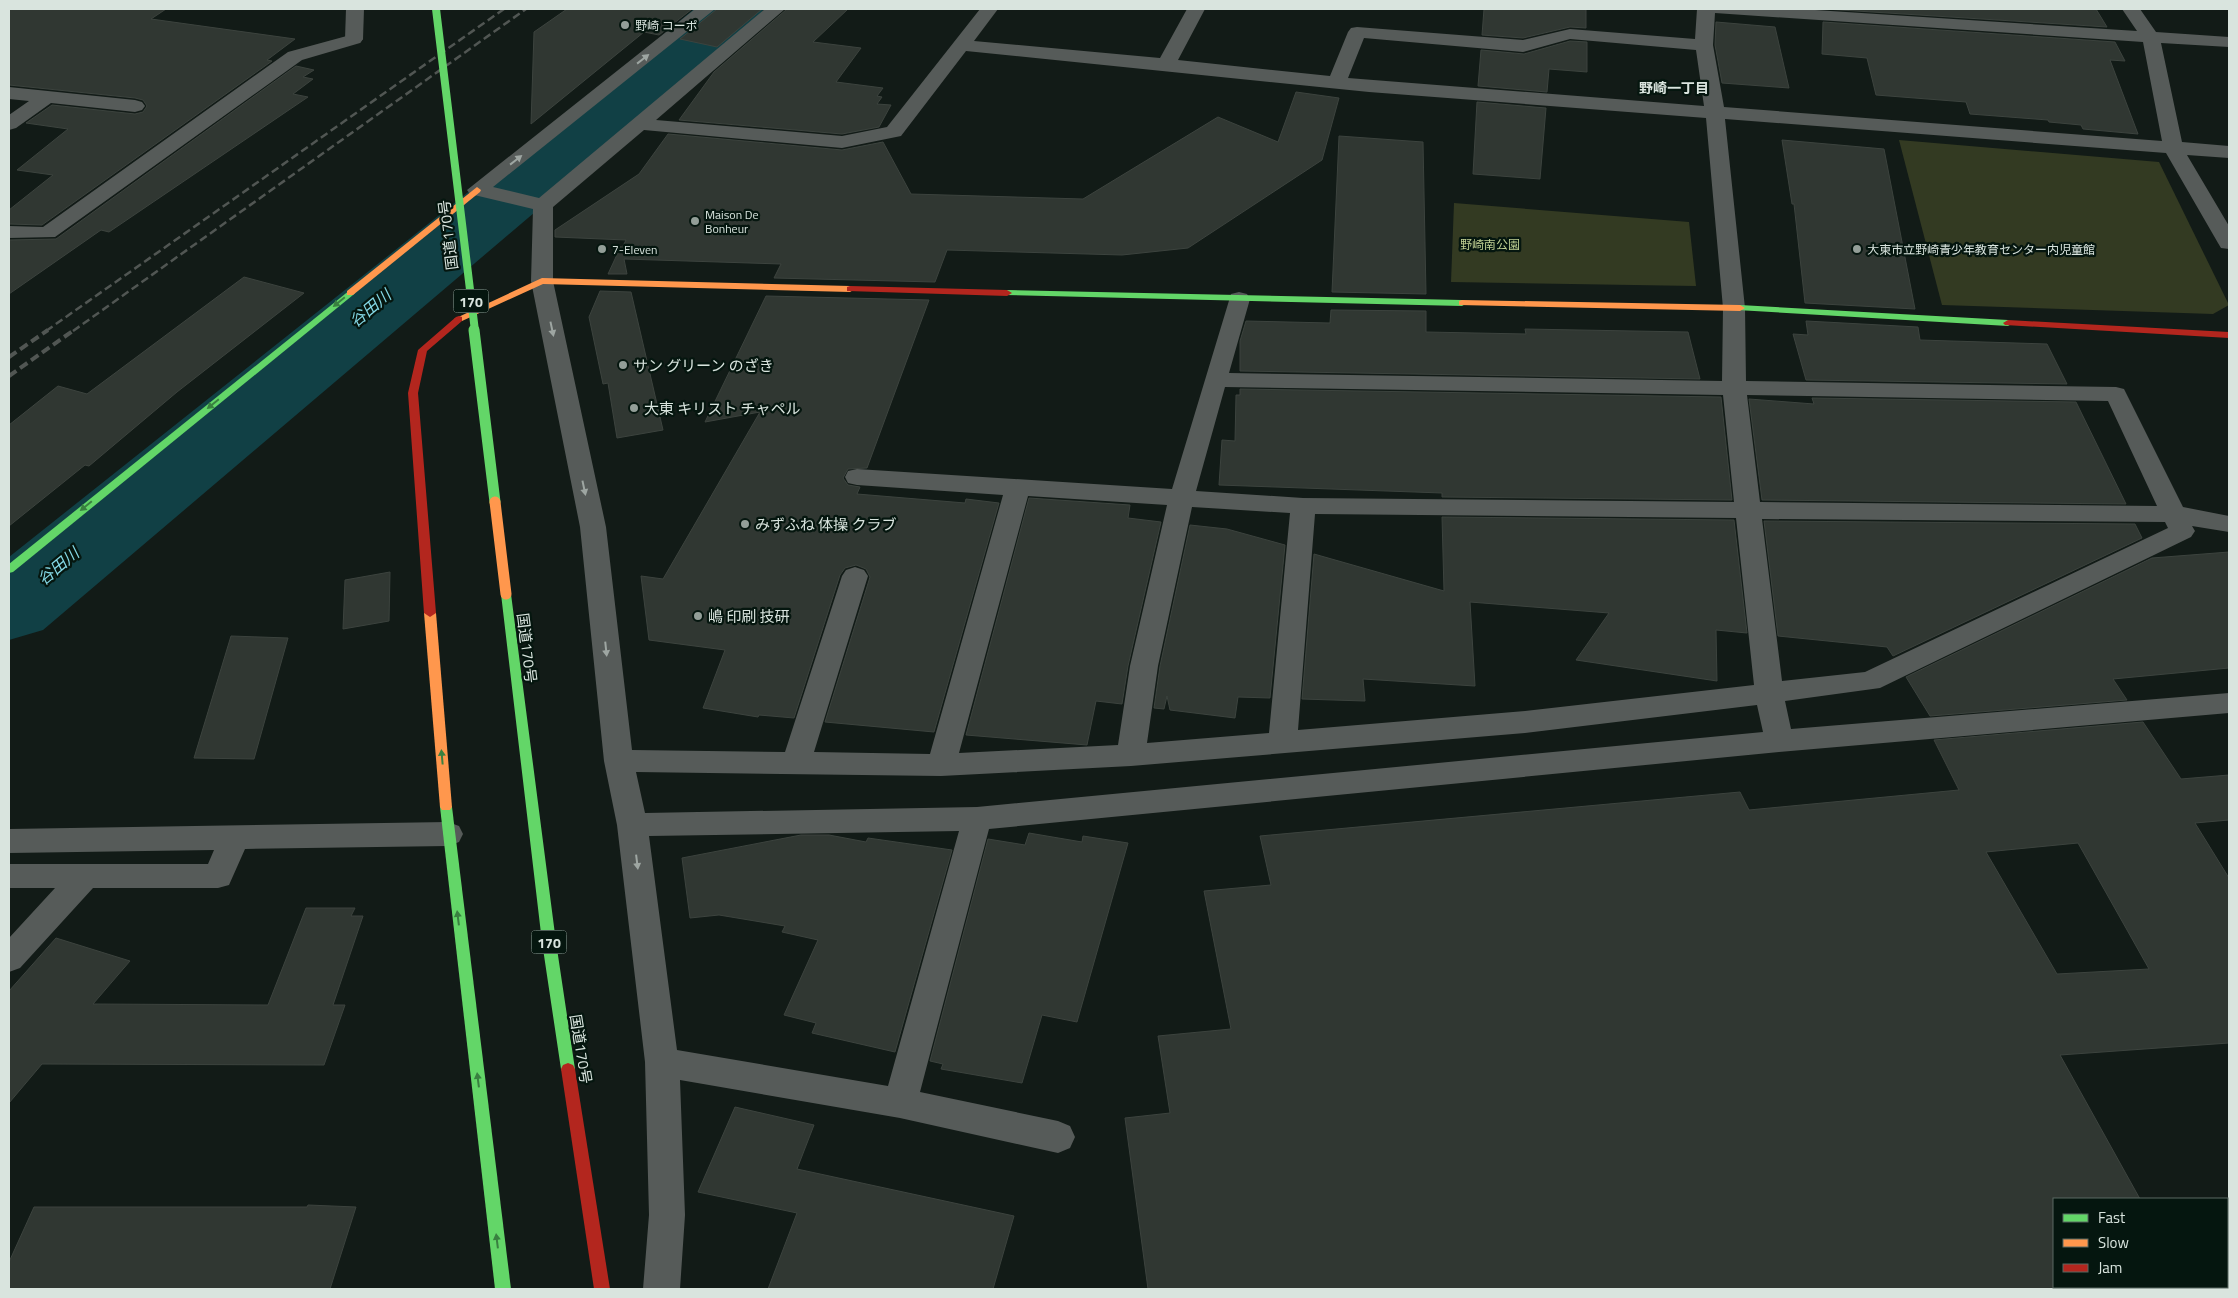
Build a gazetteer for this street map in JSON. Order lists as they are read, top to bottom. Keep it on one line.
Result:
{"streets":{"main road":["国道170号","170"]},"districts":["野崎一丁目"],"water":["谷田川"],"parks":["野崎南公園"],"places":["野崎 コーポ","Maison De Bonheur","7-Eleven","大東市立野崎青少年教育センター内児童館","サン グリーン のざき","大東 キリスト チャペル","みずふね 体操 クラブ","嶋 印刷 技研"],"legend":["Fast","Slow","Jam"]}
